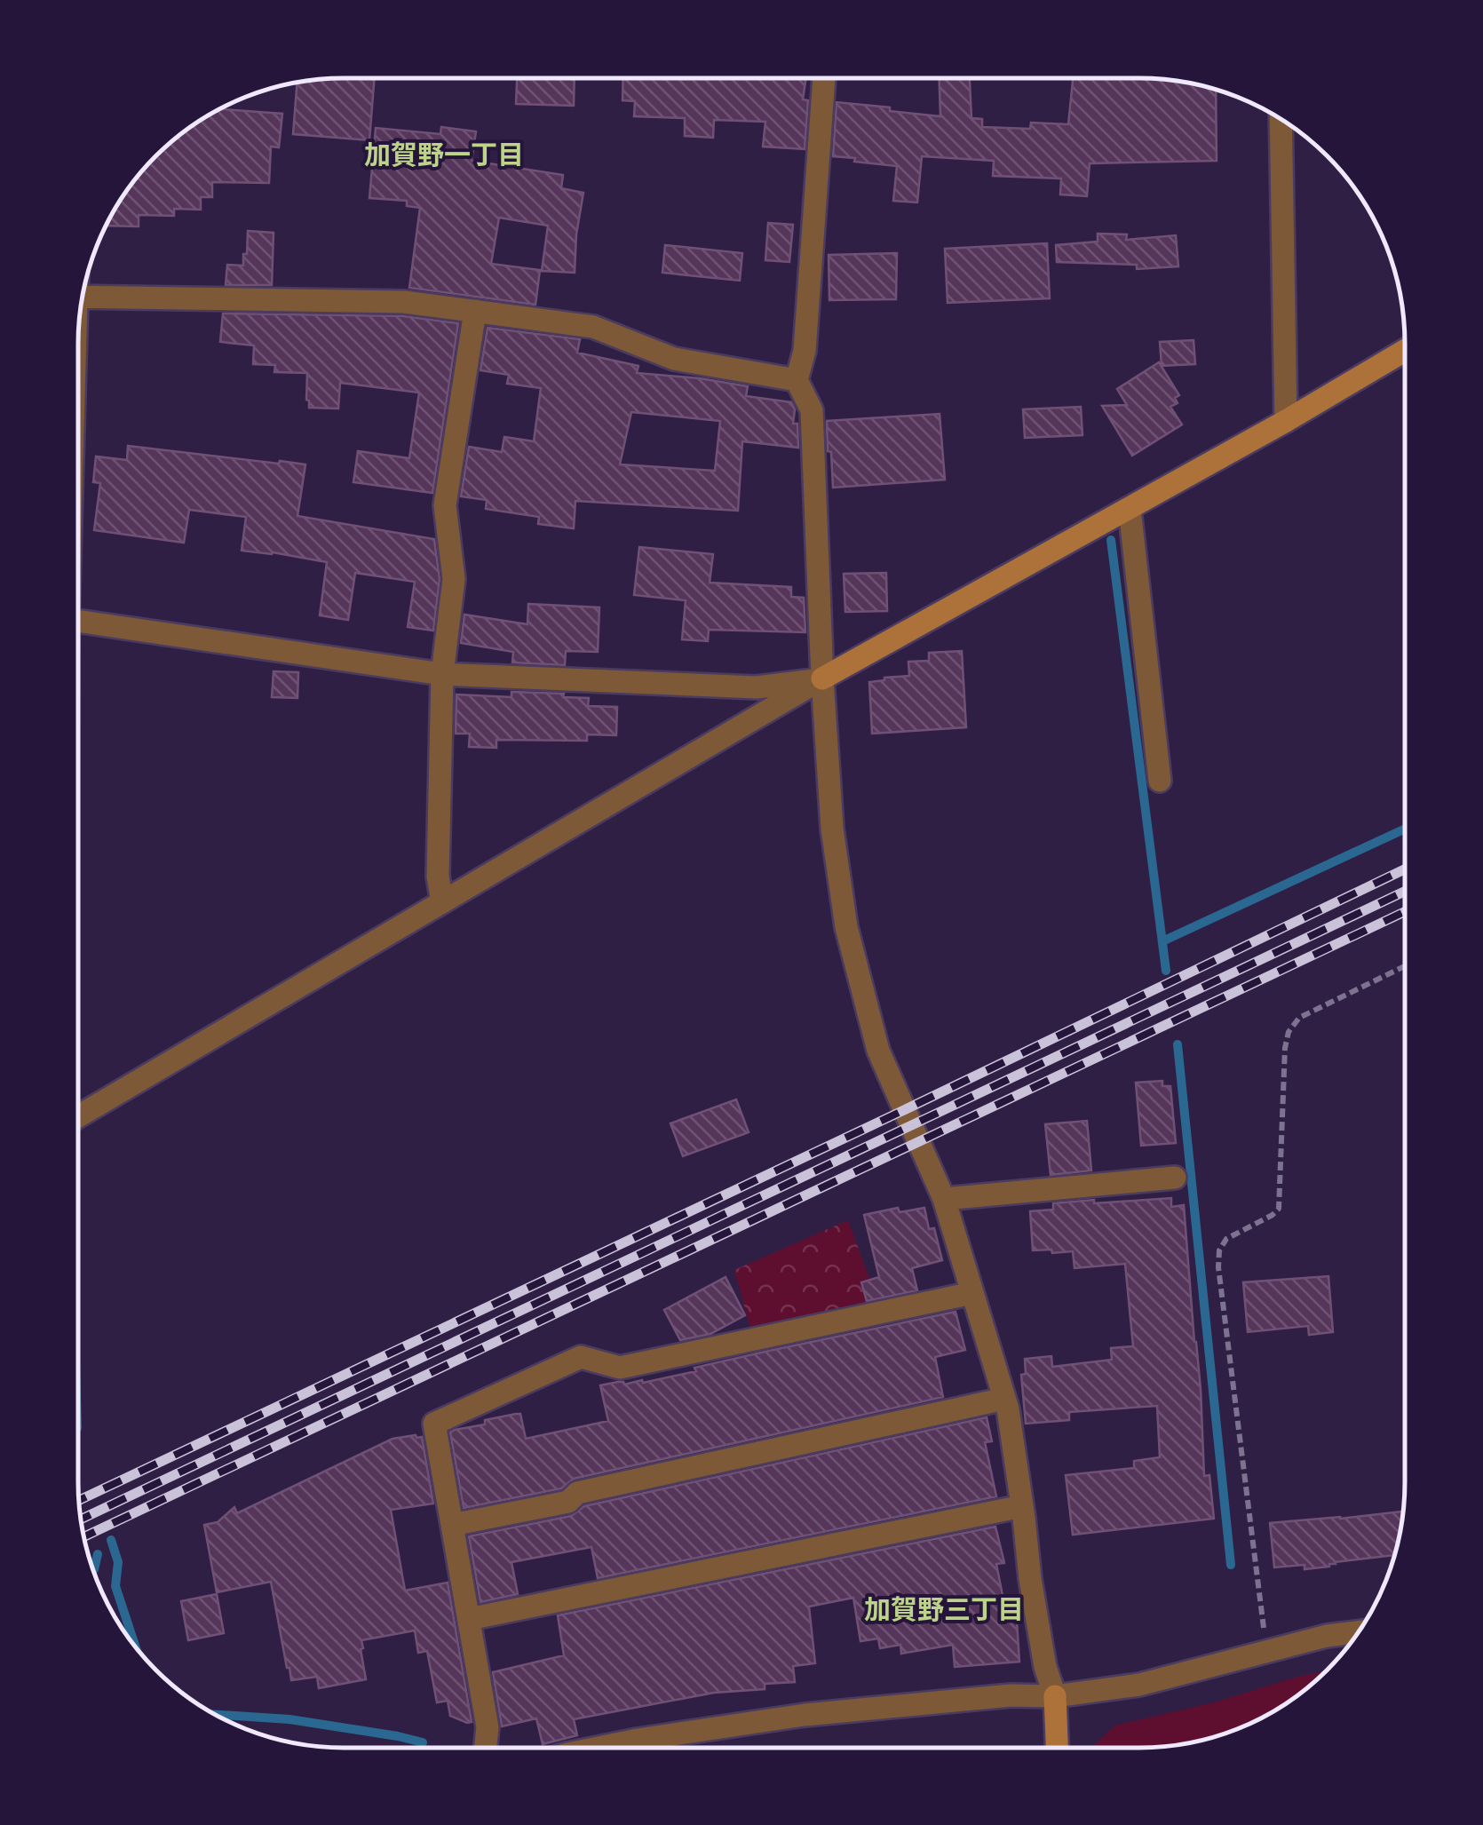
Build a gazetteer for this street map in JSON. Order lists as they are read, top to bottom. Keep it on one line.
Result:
{"districts":["加賀野一丁目","加賀野三丁目"]}
